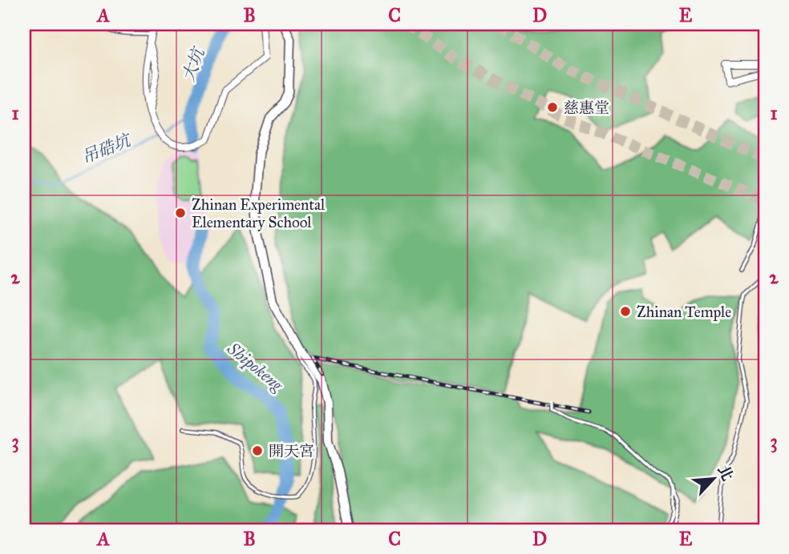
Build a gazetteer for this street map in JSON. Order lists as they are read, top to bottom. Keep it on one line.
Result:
{"water":["大坑","吊硞坑","Shipokeng"],"places":["慈惠堂","Zhinan Experimental Elementary School","Zhinan Temple","開天宮"],"north":"top right","grid":{"columns":["A","B","C","D","E"],"rows":["1","2","3"]}}
